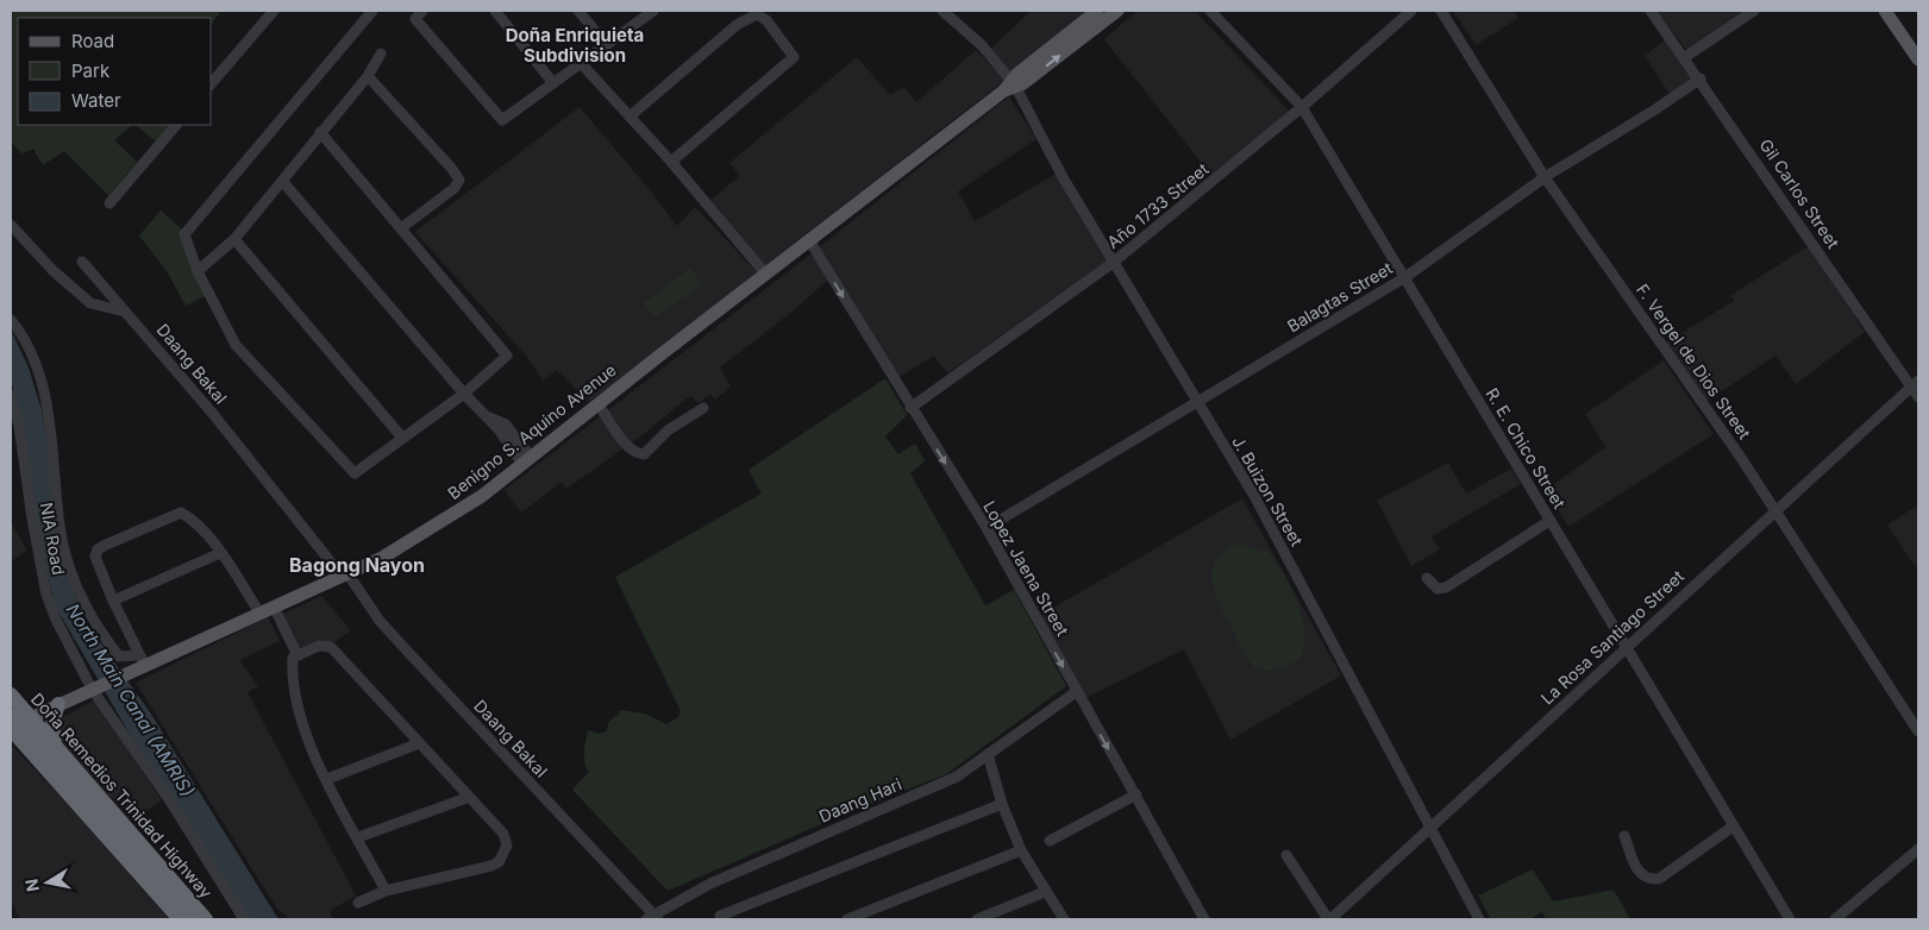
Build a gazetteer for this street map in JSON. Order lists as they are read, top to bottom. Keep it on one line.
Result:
{"streets":{"highway":["Doña Remedios Trinidad Highway"],"main road":["Benigno S. Aquino Avenue"],"street":["Gil Carlos Street","Año 1733 Street","Balagtas Street","F. Vergel de Dios Street","Daang Bakal","R. E. Chico Street","J. Buizon Street","NIA Road","Lopez Jaena Street","La Rosa Santiago Street","Daang Hari"]},"crossings":[["Gil Carlos Street","Balagtas Street"],["Gil Carlos Street","La Rosa Santiago Street"],["Año 1733 Street","R. E. Chico Street"],["Año 1733 Street","J. Buizon Street"],["Año 1733 Street","Lopez Jaena Street"],["Balagtas Street","F. Vergel de Dios Street"],["Balagtas Street","R. E. Chico Street"],["Balagtas Street","J. Buizon Street"],["Balagtas Street","Lopez Jaena Street"],["F. Vergel de Dios Street","La Rosa Santiago Street"],["Daang Bakal","Benigno S. Aquino Avenue"],["Daang Bakal","Daang Hari"],["Benigno S. Aquino Avenue","J. Buizon Street"],["Benigno S. Aquino Avenue","NIA Road"],["Benigno S. Aquino Avenue","Lopez Jaena Street"],["Benigno S. Aquino Avenue","Doña Remedios Trinidad Highway"],["R. E. Chico Street","La Rosa Santiago Street"],["J. Buizon Street","La Rosa Santiago Street"],["Lopez Jaena Street","Daang Hari"]],"one_way":["Lopez Jaena Street"],"districts":["Doña Enriquieta Subdivision","Bagong Nayon"],"water":["North Main Canal (AMRIS)"],"legend":["Road","Park","Water"],"north":"left"}
